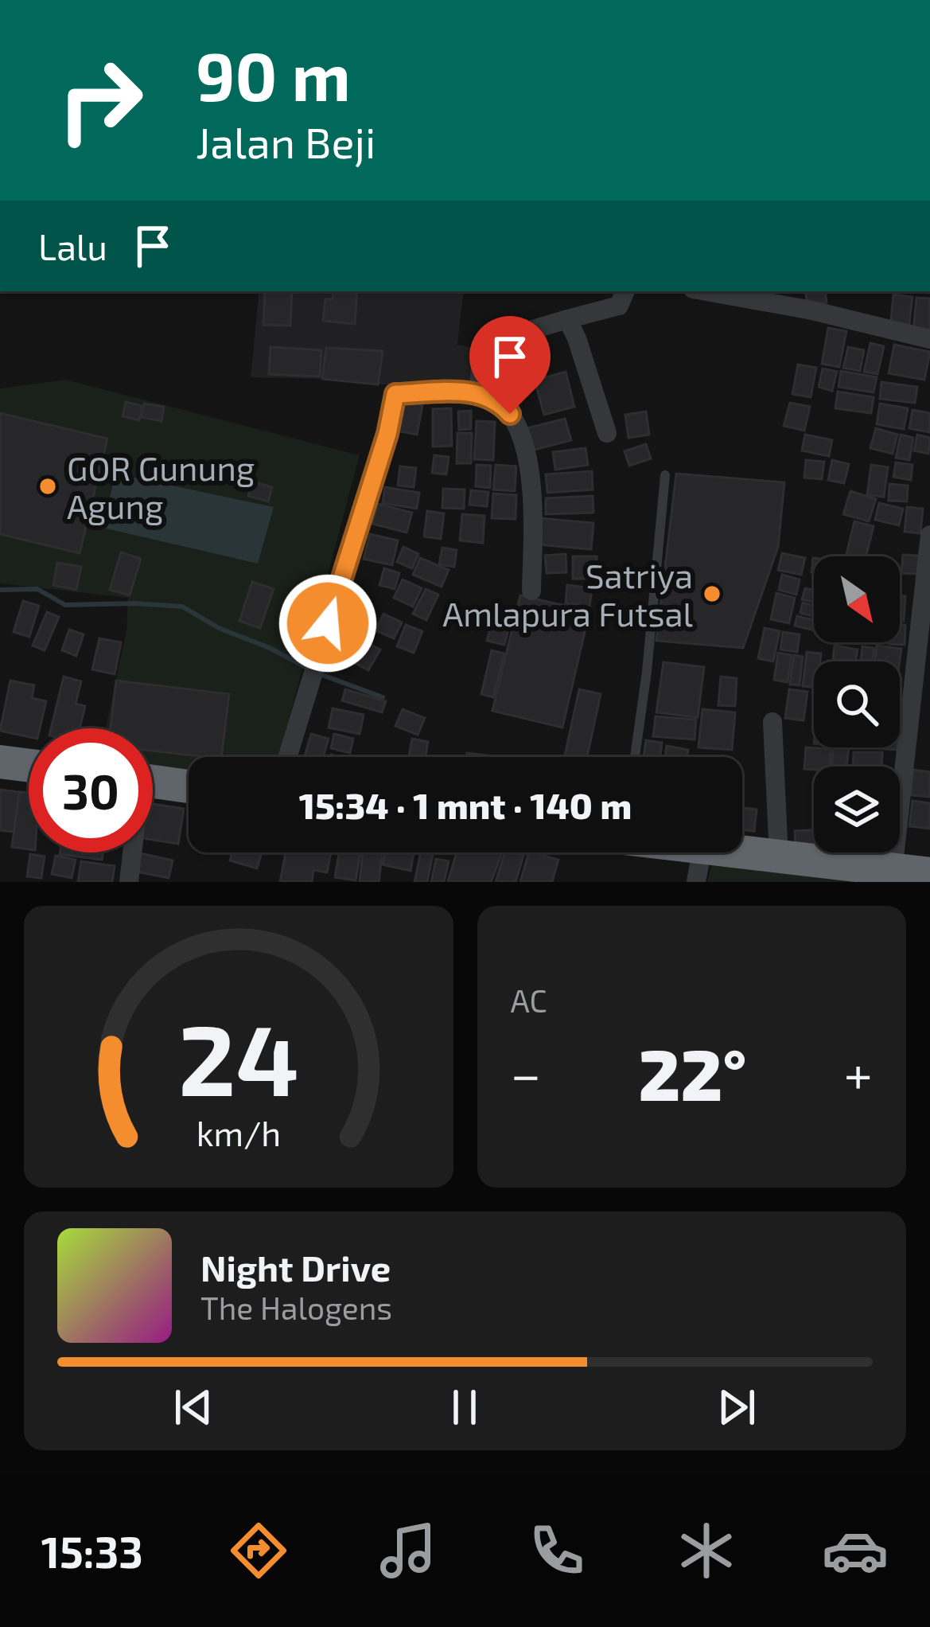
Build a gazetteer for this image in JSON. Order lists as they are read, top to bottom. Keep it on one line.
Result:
{"places":["GOR Gunung Agung","Satriya Amlapura Futsal"],"north":"bottom right","page":{"turn":["90 m","Jalan Beji"],"then":"Lalu","limit":"30","trip":"15:34 · 1 mnt · 140 m","tile":"AC","heat":["−","22°","+"],"song":["Night Drive","The Halogens"],"tabs":"15:33","gauge":["24","km/h"]}}
